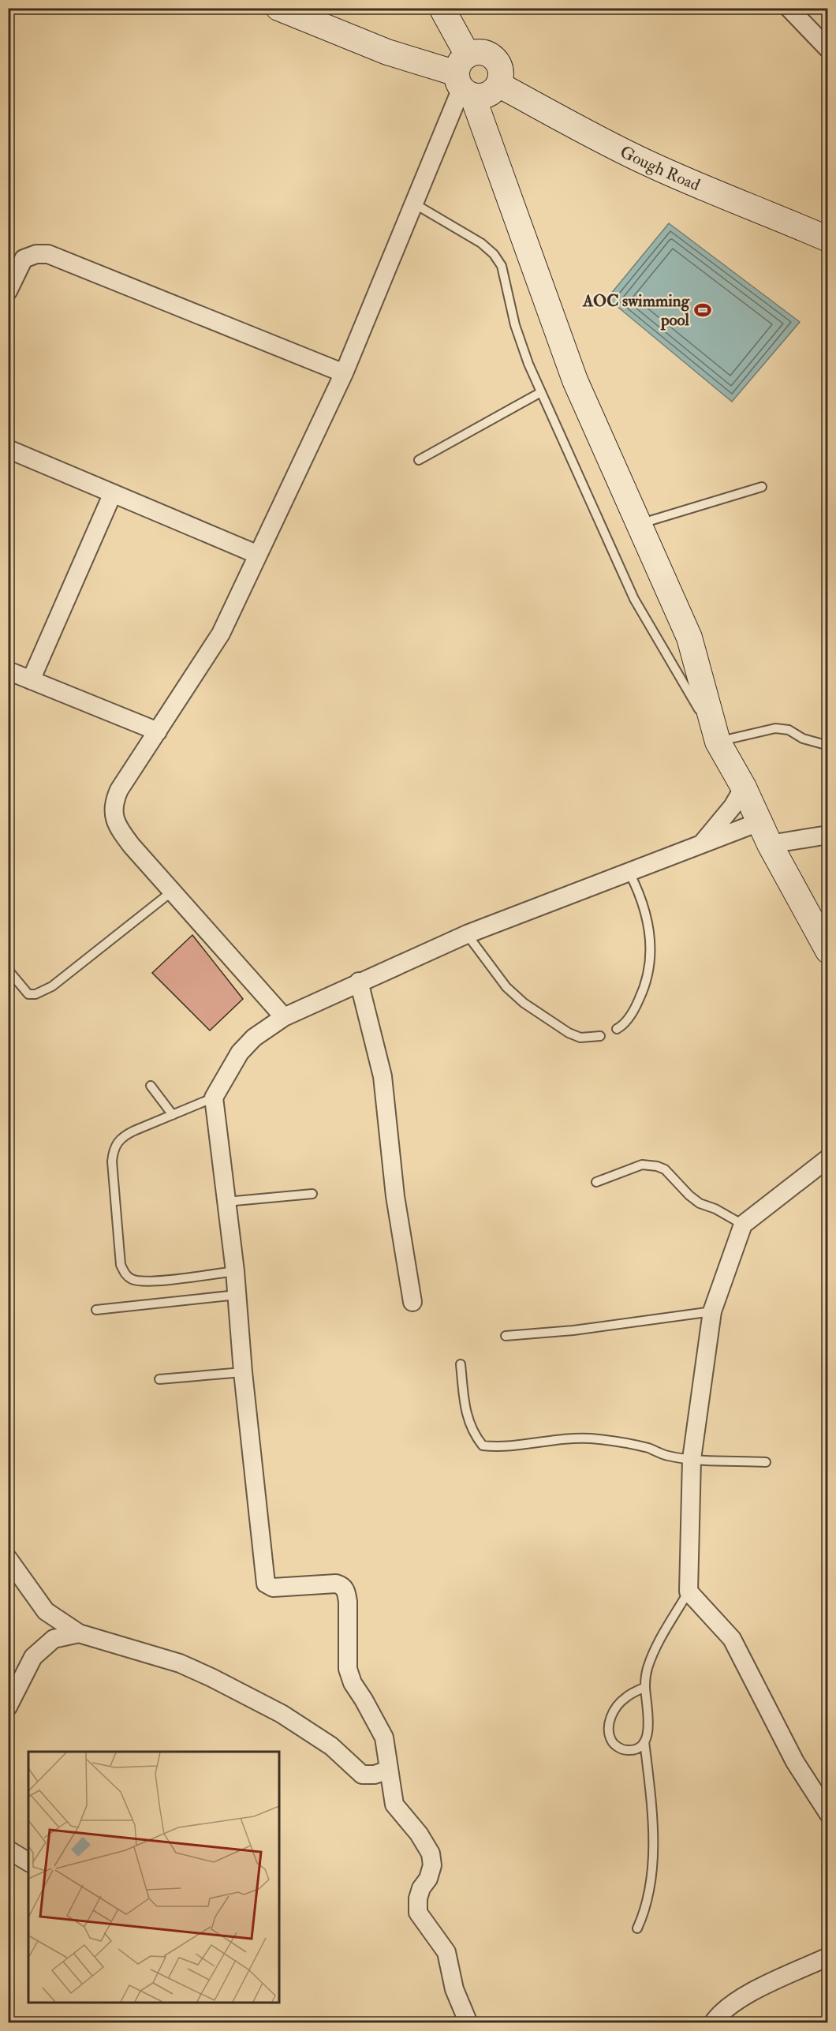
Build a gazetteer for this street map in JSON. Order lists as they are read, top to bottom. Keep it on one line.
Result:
{"streets":{"street":["Gough Road"]},"places":{"sports":["AOC swimming pool"]}}
